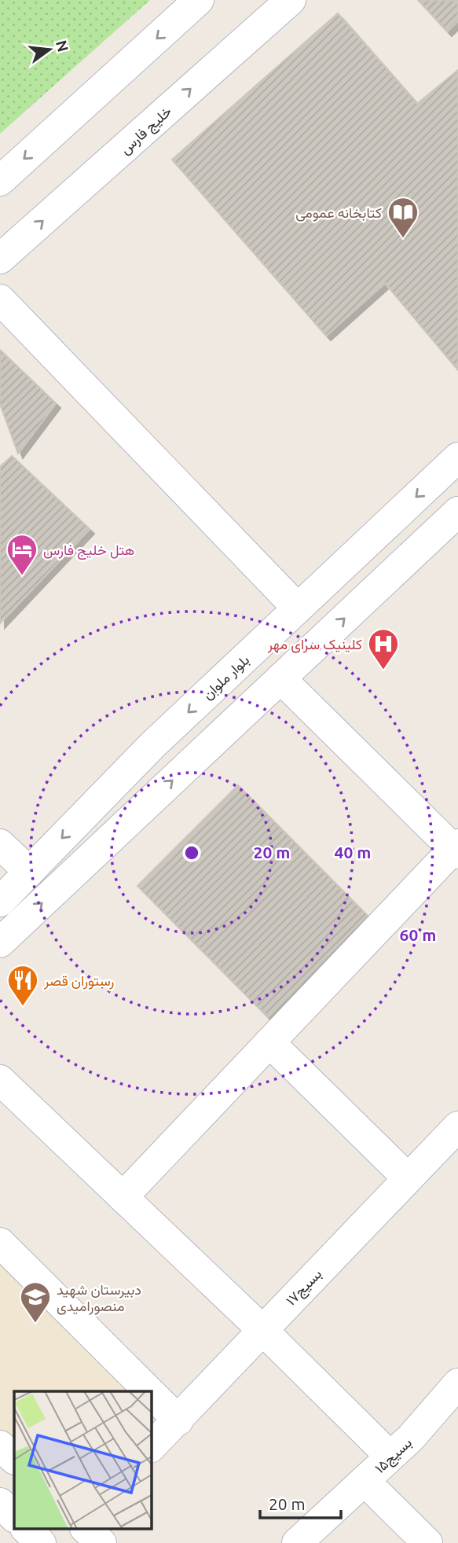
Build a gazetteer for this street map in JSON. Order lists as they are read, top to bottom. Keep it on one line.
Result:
{"streets":{"street":["خلیج فارس","بلوار ملوان","بسیج۱۷","بسیج۱۵"]},"places":{"library":["کتابخانه عمومی"],"hotel":["هتل خلیج فارس"],"hospital":["کلینیک سرای مهر"],"restaurant":["رستوران قصر"],"school or university":["دبیرستان شهید منصورامیدی"]},"scale_bar":"20 m","north":"right","rings":["20 m","40 m","60 m"]}
